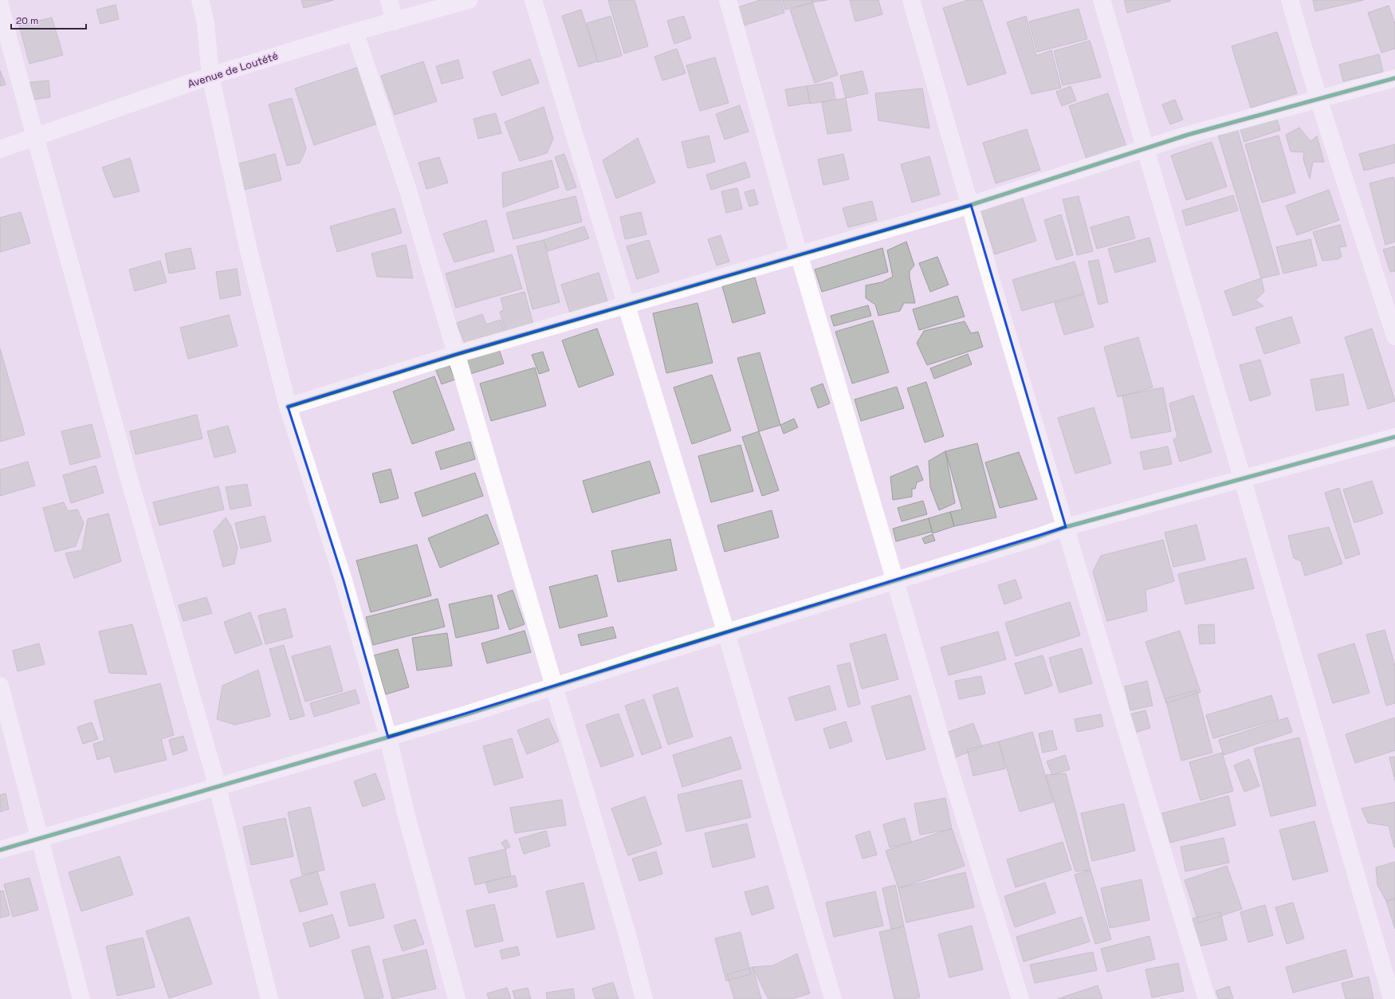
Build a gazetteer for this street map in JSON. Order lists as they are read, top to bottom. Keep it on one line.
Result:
{"streets":{"street":["Avenue de Loutété"]},"scale_bar":"20 m"}
